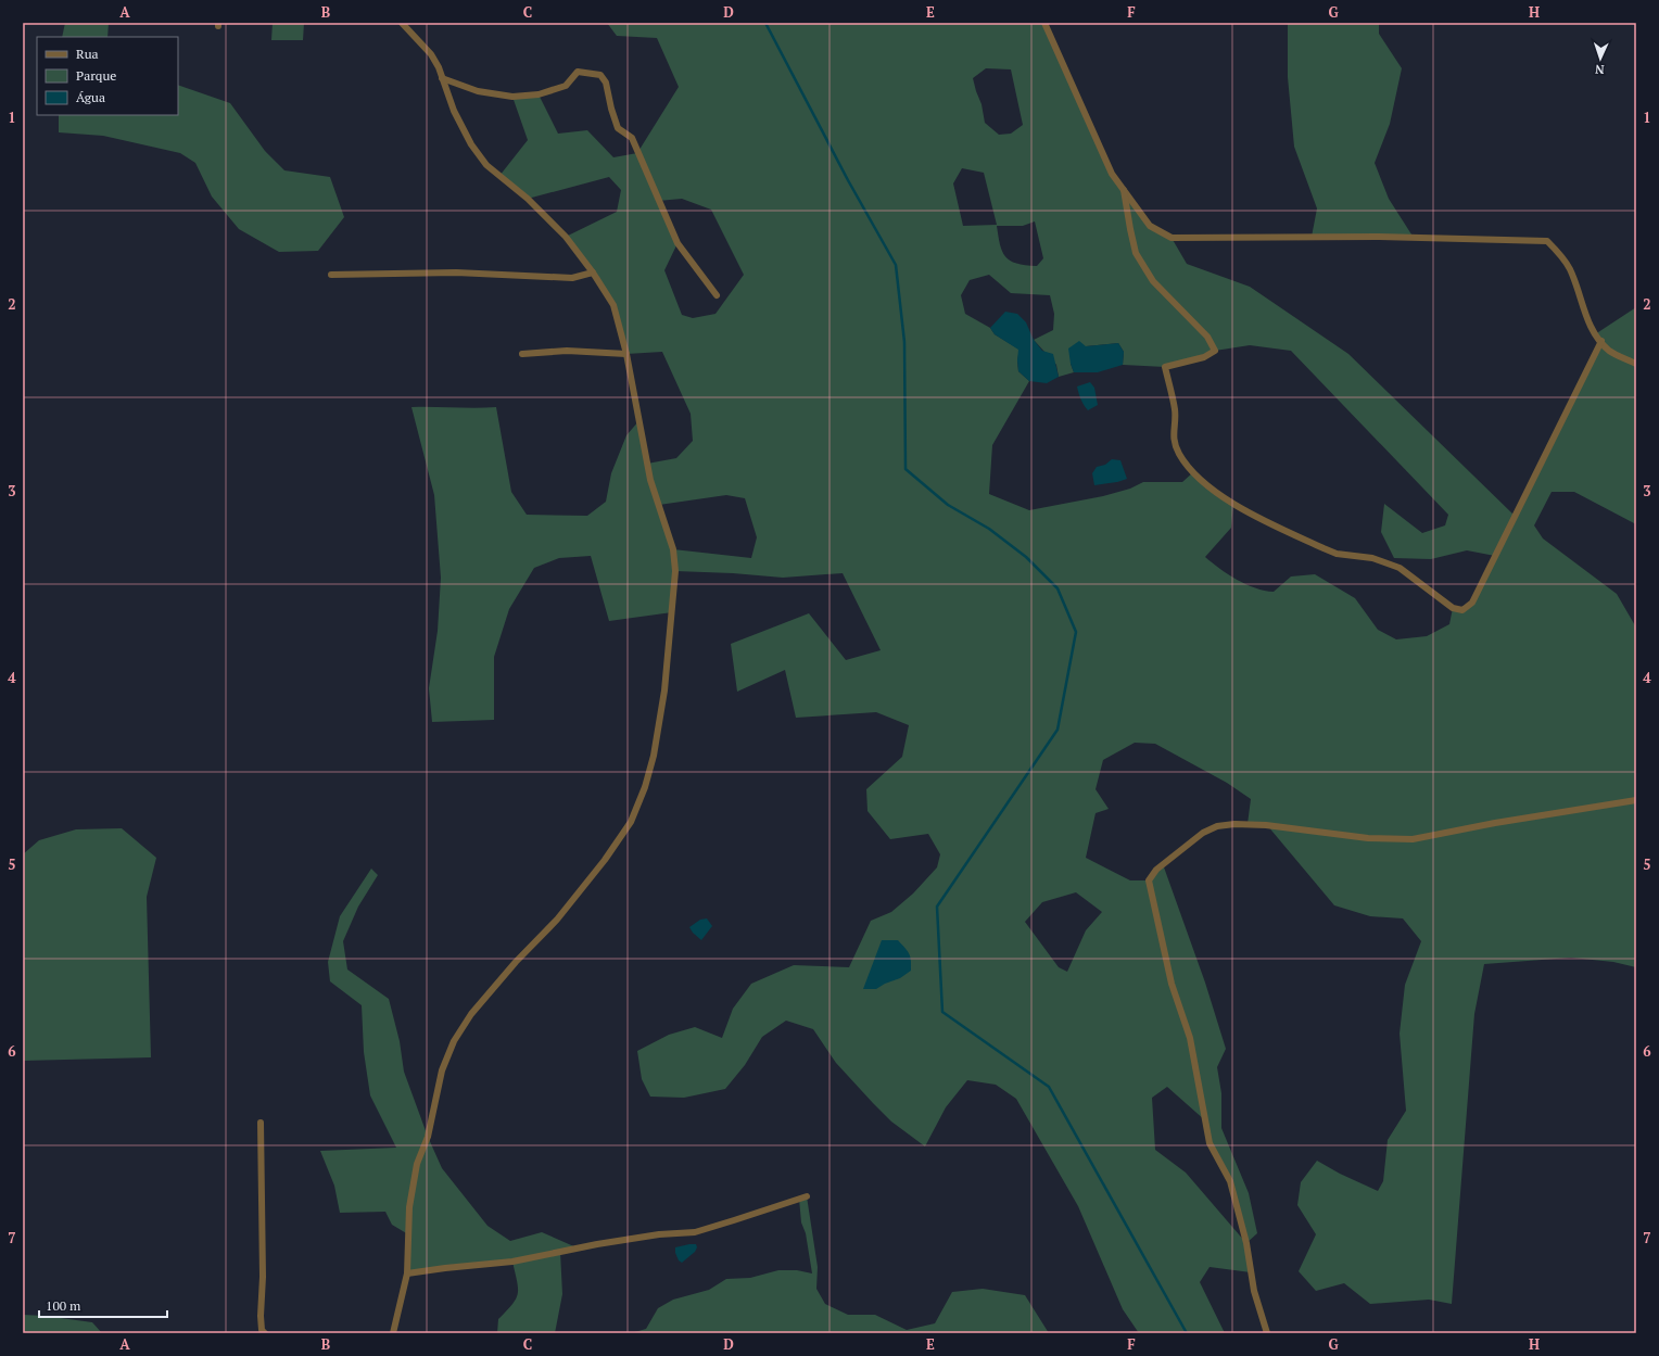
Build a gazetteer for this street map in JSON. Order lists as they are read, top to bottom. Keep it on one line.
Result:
{"legend":["Rua","Parque","Água"],"scale_bar":"100 m","north":"bottom","grid":{"columns":["A","B","C","D","E","F","G","H"],"rows":["1","2","3","4","5","6","7"]}}
